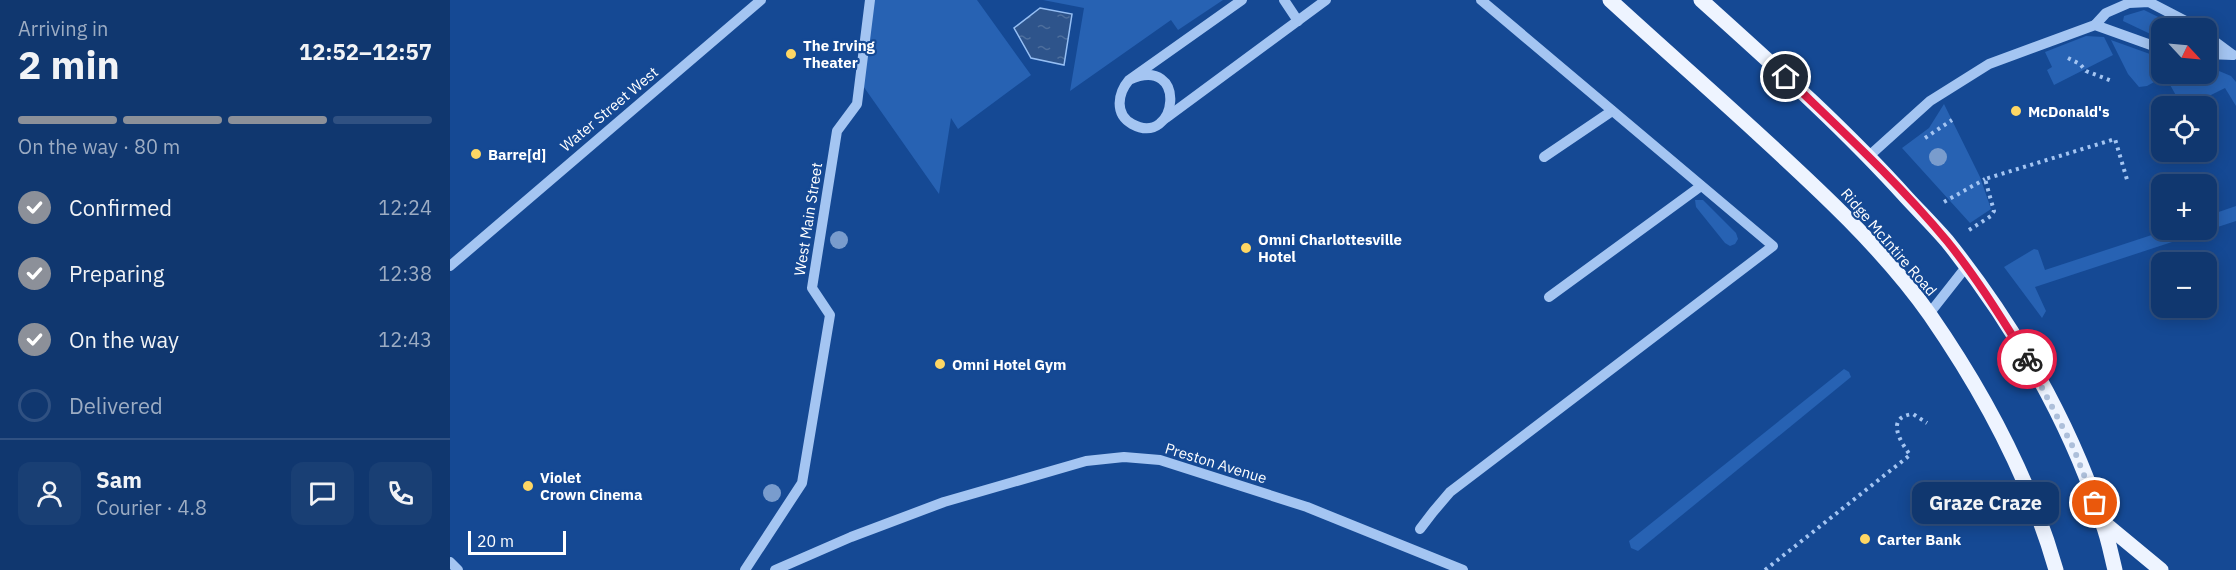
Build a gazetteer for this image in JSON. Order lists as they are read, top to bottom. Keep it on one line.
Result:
{"streets":{"main road":["Ridge McIntire Road"],"street":["Water Street West","West Main Street","Preston Avenue"]},"places":["The Irving Theater","McDonald's","Barre[d]","Omni Charlottesville Hotel","Omni Hotel Gym","Violet Crown Cinema","Graze Craze","Carter Bank"],"scale_bar":"20 m","north":"bottom right","page":{"heading":["2 min","Arriving in","12:52–12:57"],"panel":["Sam","Courier · 4.8"],"map_buttons":["+","−"],"bar":"On the way · 80 m","list":[["Confirmed","12:24"],["Preparing","12:38"],["On the way","12:43"],"Delivered"],"bubble":"Graze Craze","scale":"20 m"}}
